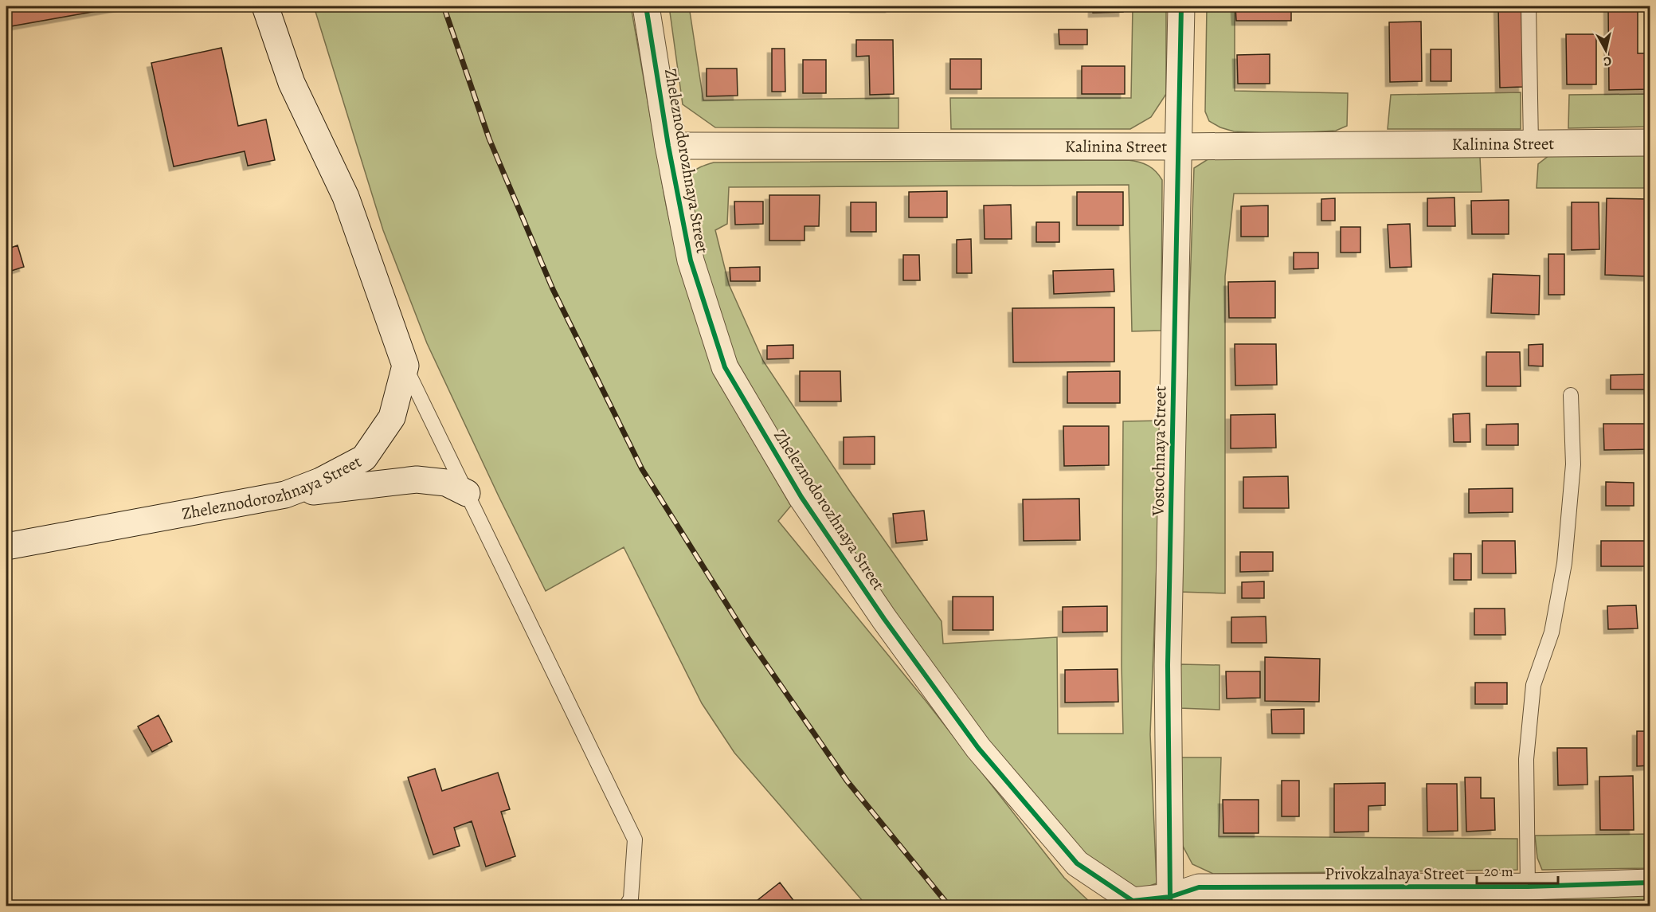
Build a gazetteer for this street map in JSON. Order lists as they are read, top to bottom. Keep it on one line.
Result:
{"streets":{"street":["Kalinina Street","Zheleznodorozhnaya Street","Vostochnaya Street","Privokzalnaya Street"]},"crossings":[["Kalinina Street","Zheleznodorozhnaya Street"],["Kalinina Street","Vostochnaya Street"],["Zheleznodorozhnaya Street","Vostochnaya Street"],["Zheleznodorozhnaya Street","Privokzalnaya Street"],["Vostochnaya Street","Privokzalnaya Street"]],"scale_bar":"20 m","north":"bottom"}
